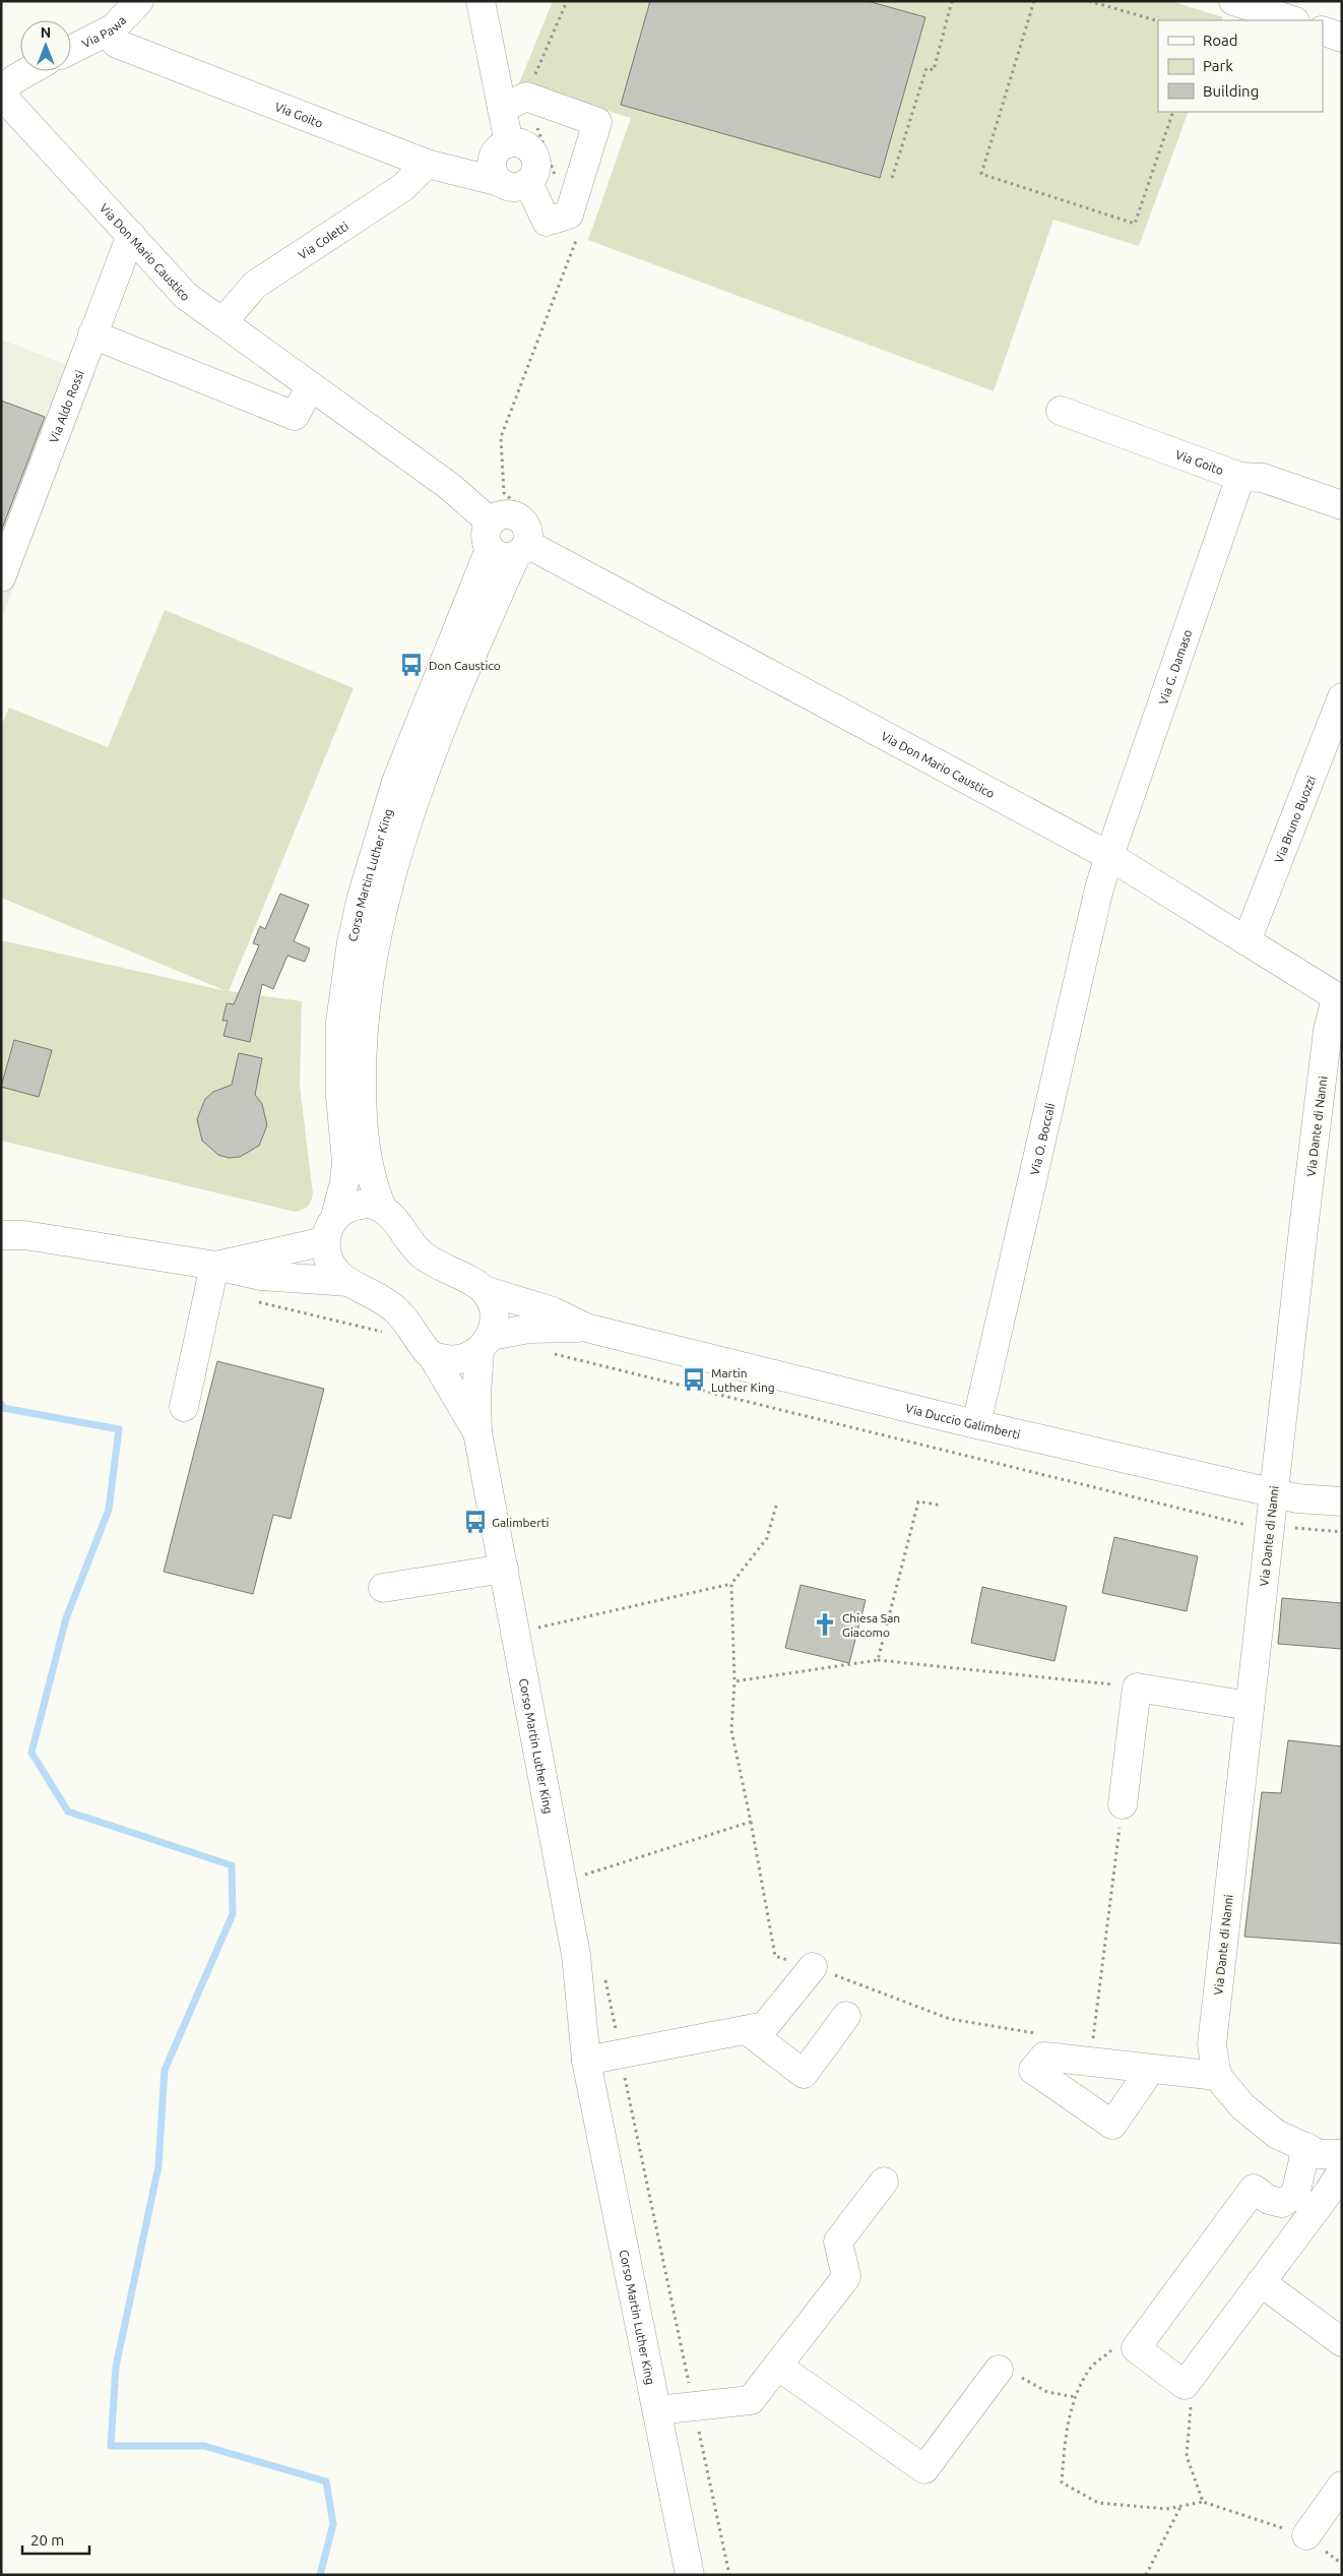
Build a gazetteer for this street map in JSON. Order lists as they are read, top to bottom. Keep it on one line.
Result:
{"streets":{"street":["Via Pawa","Via Goito","Via Coletti","Via Don Mario Caustico","Via Aldo Rossi","Via G. Damaso","Via Bruno Buozzi","Corso Martin Luther King","Via Dante di Nanni","Via O. Boccali","Via Duccio Galimberti"]},"crossings":[["Via Pawa","Via Goito"],["Via Goito","Via Coletti"],["Via Goito","Via G. Damaso"],["Via Coletti","Via Don Mario Caustico"],["Via Don Mario Caustico","Via Aldo Rossi"],["Via Don Mario Caustico","Via G. Damaso"],["Via Don Mario Caustico","Via Bruno Buozzi"],["Via Don Mario Caustico","Corso Martin Luther King"],["Via Don Mario Caustico","Via Dante di Nanni"],["Via Don Mario Caustico","Via O. Boccali"],["Via G. Damaso","Via O. Boccali"],["Corso Martin Luther King","Via Duccio Galimberti"],["Via Dante di Nanni","Via Duccio Galimberti"],["Via O. Boccali","Via Duccio Galimberti"]],"places":{"bus stop":["Don Caustico","Martin Luther King","Galimberti"],"church":["Chiesa San Giacomo"]},"legend":["Road","Park","Building"],"scale_bar":"20 m","north":"top"}
